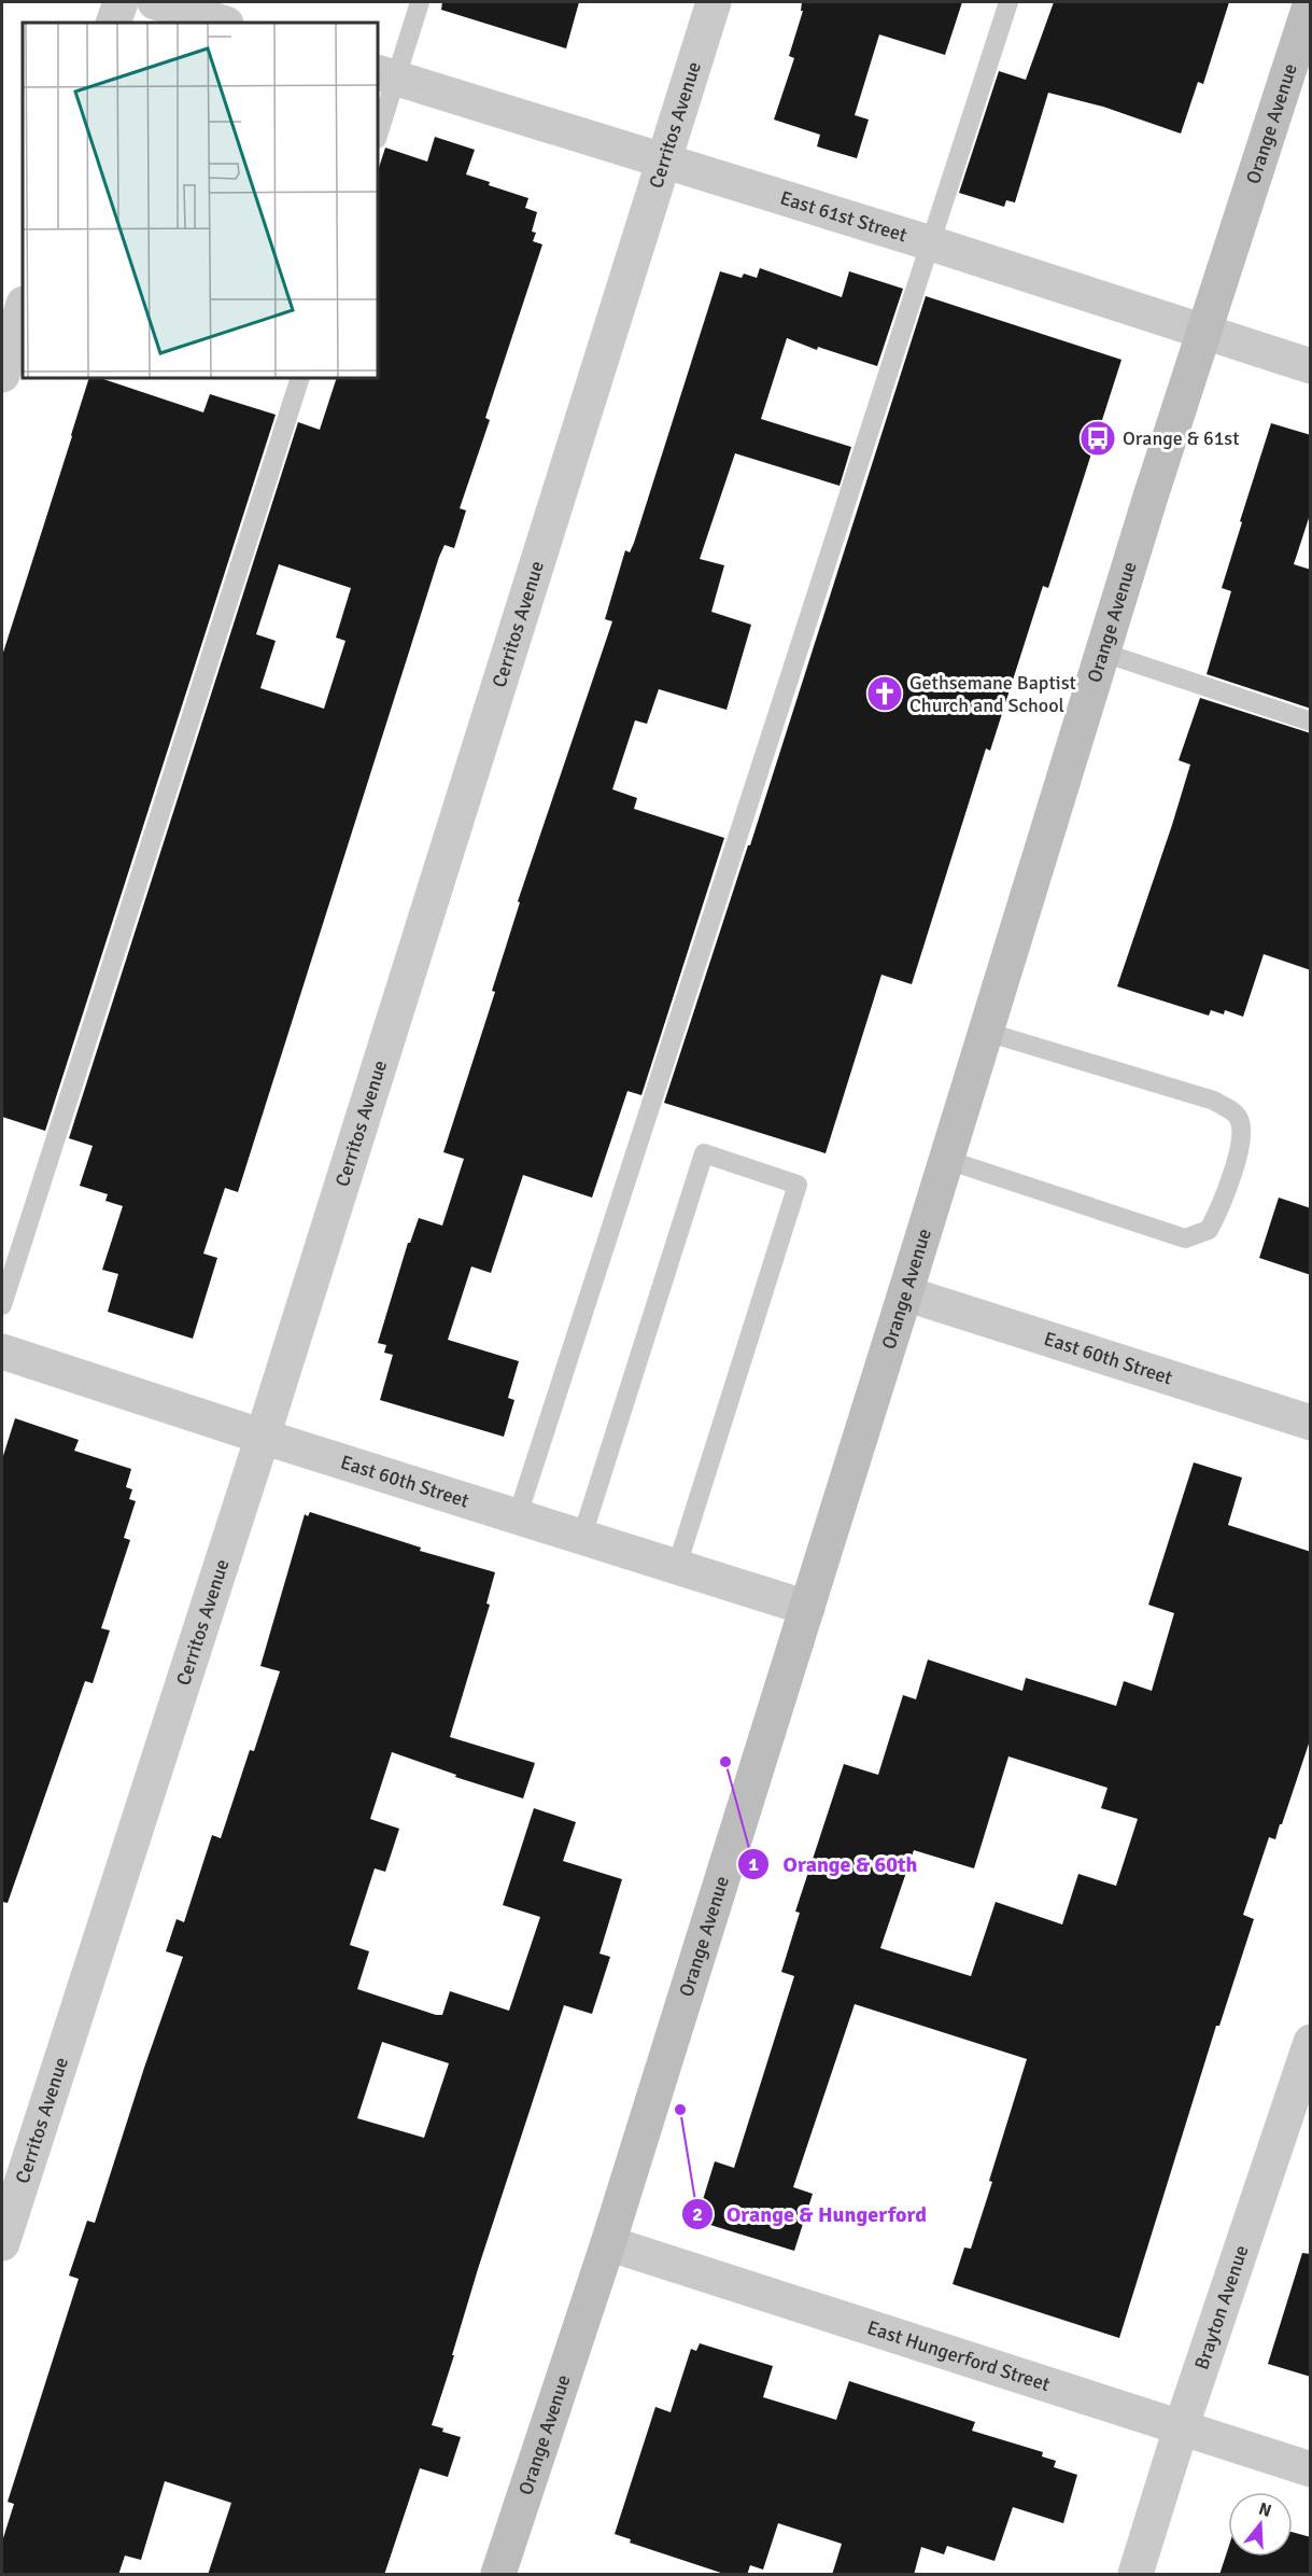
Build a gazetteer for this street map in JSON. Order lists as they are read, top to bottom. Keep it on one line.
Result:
{"streets":{"street":["Orange Avenue","Cerritos Avenue","East 61st Street","East 60th Street","Brayton Avenue","East Hungerford Street"]},"crossings":[["Orange Avenue","East 61st Street"],["Orange Avenue","East 60th Street"],["Orange Avenue","East Hungerford Street"],["Cerritos Avenue","East 61st Street"],["Cerritos Avenue","East 60th Street"],["Brayton Avenue","East Hungerford Street"]],"places":{"bus stop":["Orange & 61st"],"church":["Gethsemane Baptist Church and School"],"other":["Orange & 60th","Orange & Hungerford"]},"north":"top"}
